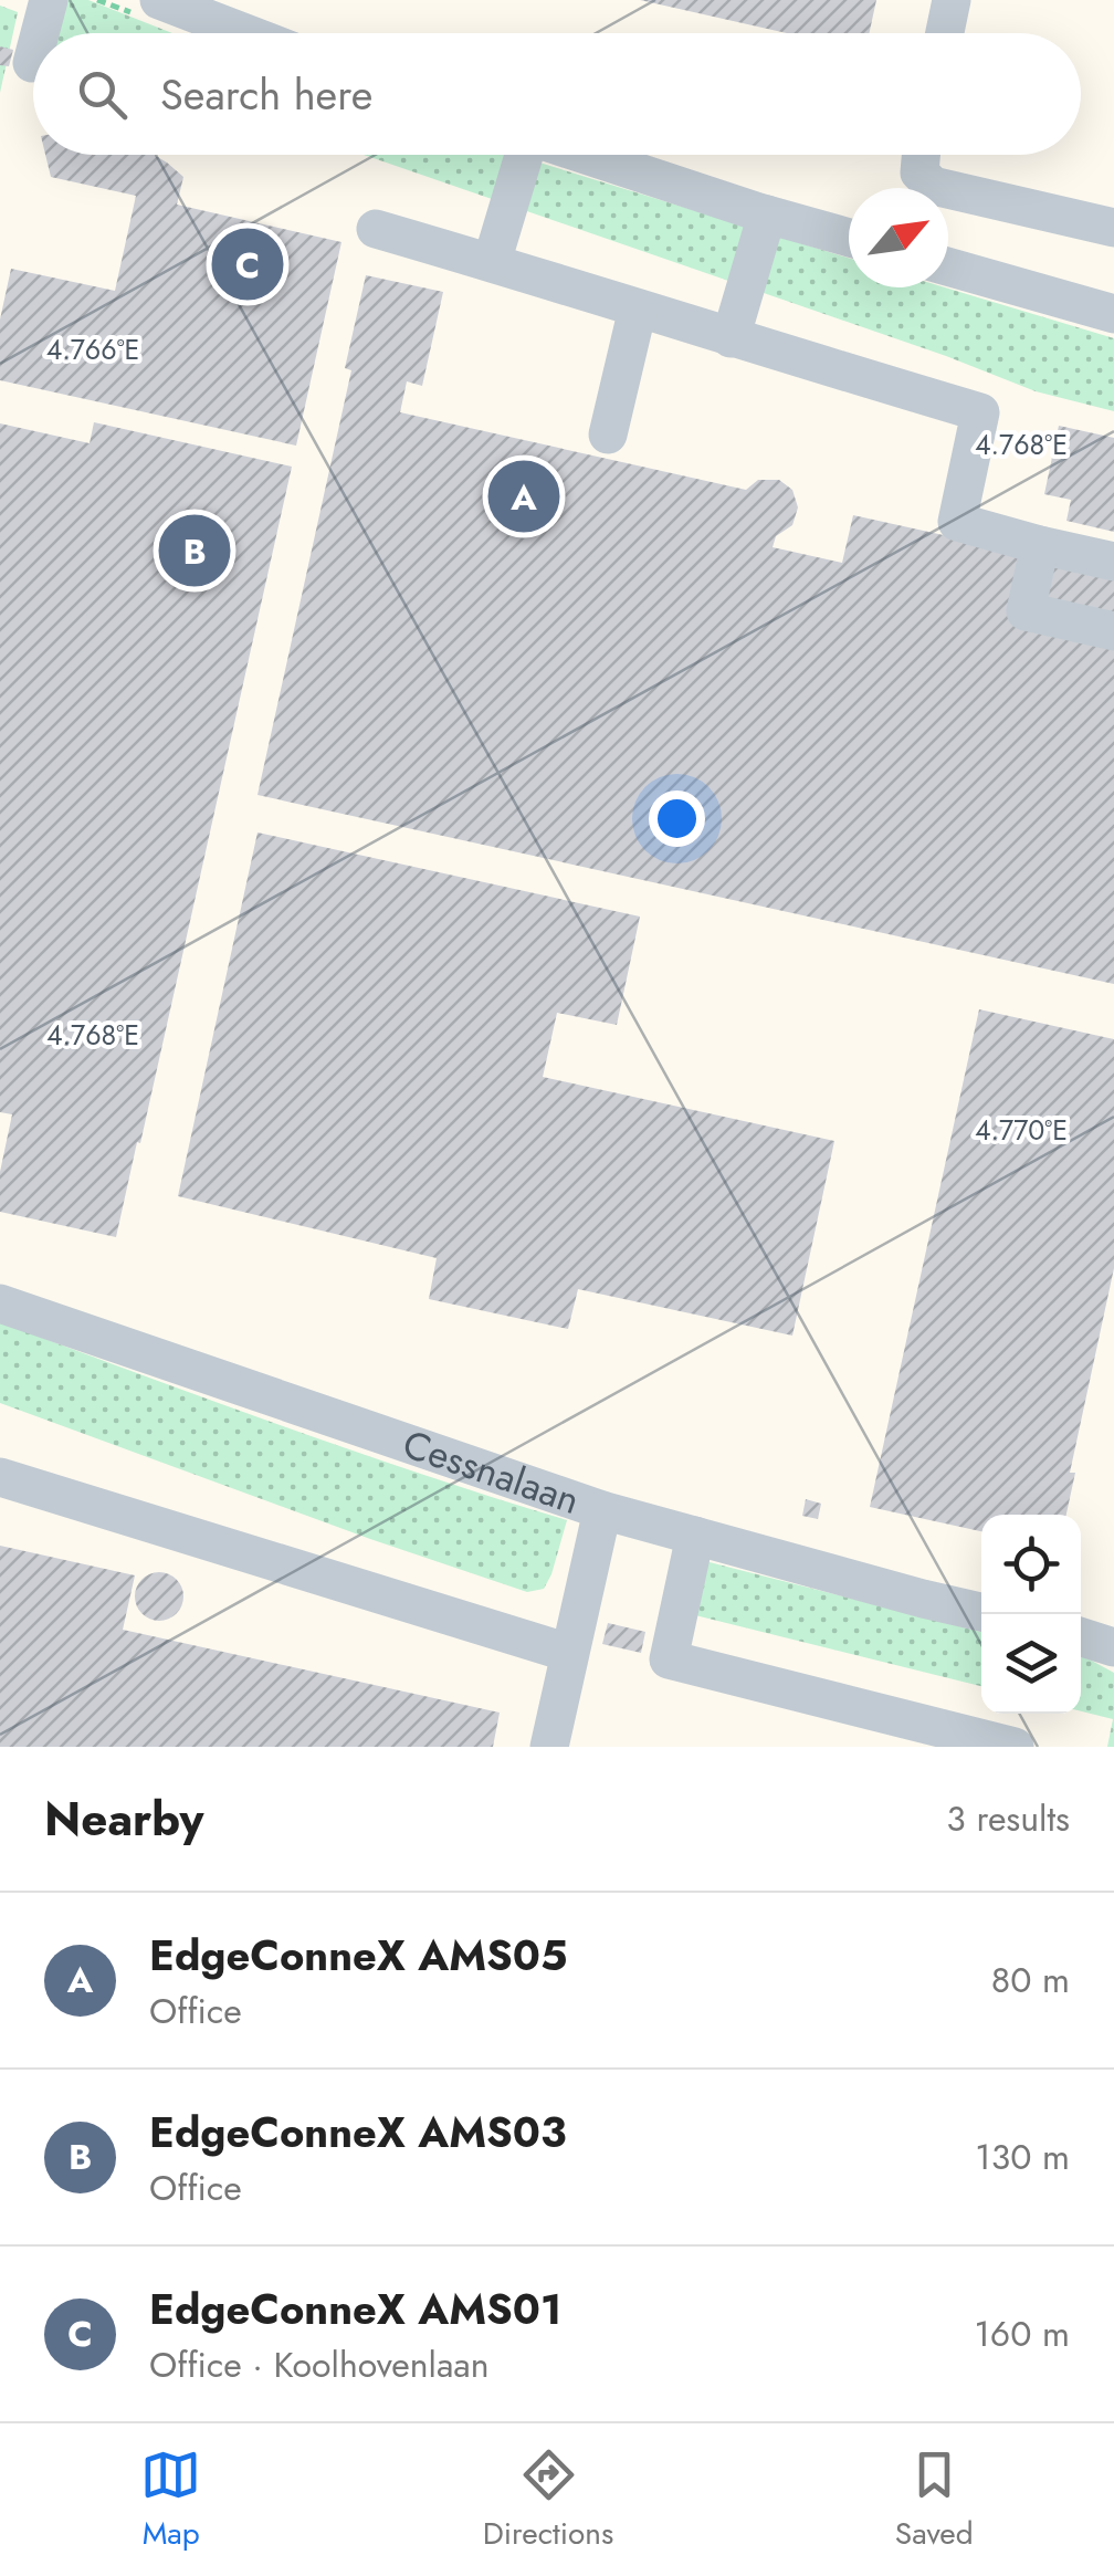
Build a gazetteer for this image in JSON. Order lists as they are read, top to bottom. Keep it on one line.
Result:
{"streets":{"street":["Cessnalaan"]},"north":"top right","page":{"search":"Search here","pins":["C","A","B"],"heading":["Nearby","3 results"],"list":[{"mark":"A","name":"EdgeConneX AMS05","note":"Office","value":"80 m"},{"mark":"B","name":"EdgeConneX AMS03","note":"Office","value":"130 m"},{"mark":"C","name":"EdgeConneX AMS01","note":"Office · Koolhovenlaan","value":"160 m"}],"nav":["Map","Directions","Saved"]},"coordinates":["4.766°E","4.768°E","4.770°E"]}
